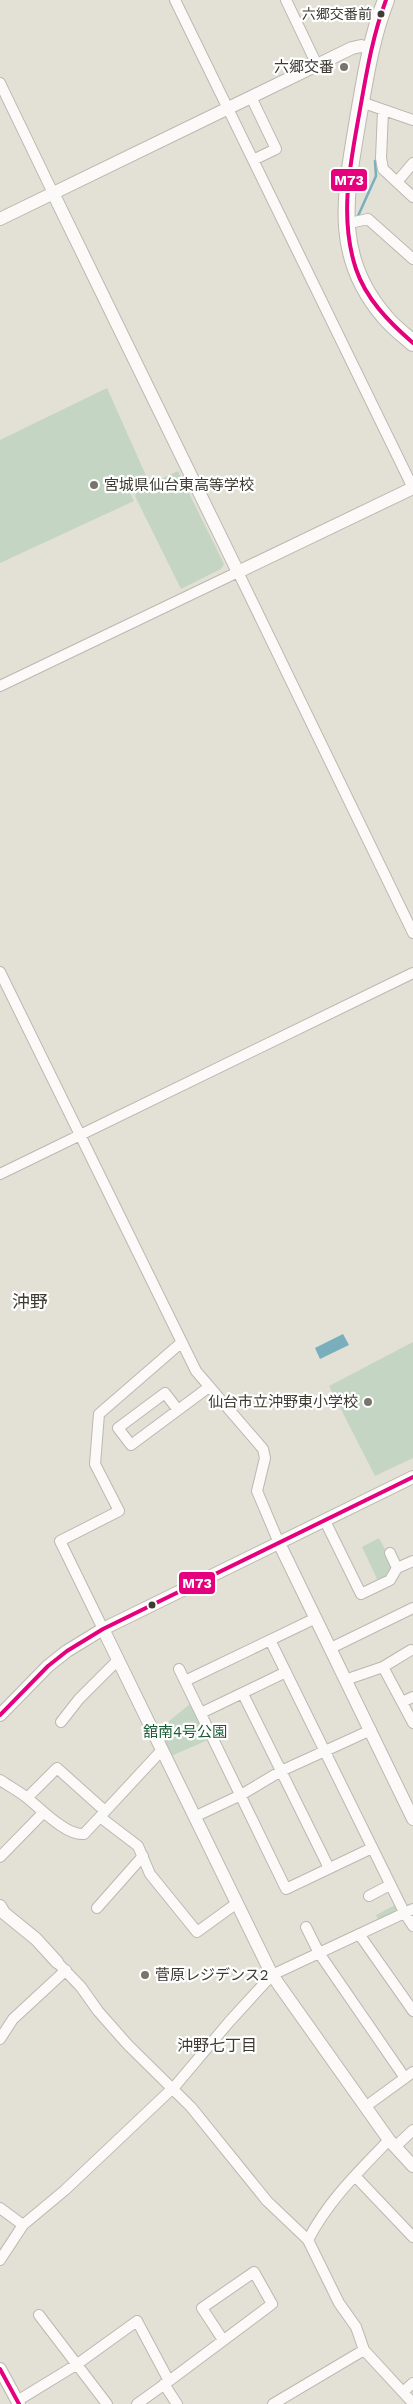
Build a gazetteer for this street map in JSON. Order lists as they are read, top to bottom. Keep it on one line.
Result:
{"districts":["沖野","沖野七丁目"],"parks":["舘南4号公園"],"places":["六郷交番前","六郷交番","宮城県仙台東高等学校","仙台市立沖野東小学校","菅原レジデンス2"],"lines":["transit line M73"]}
